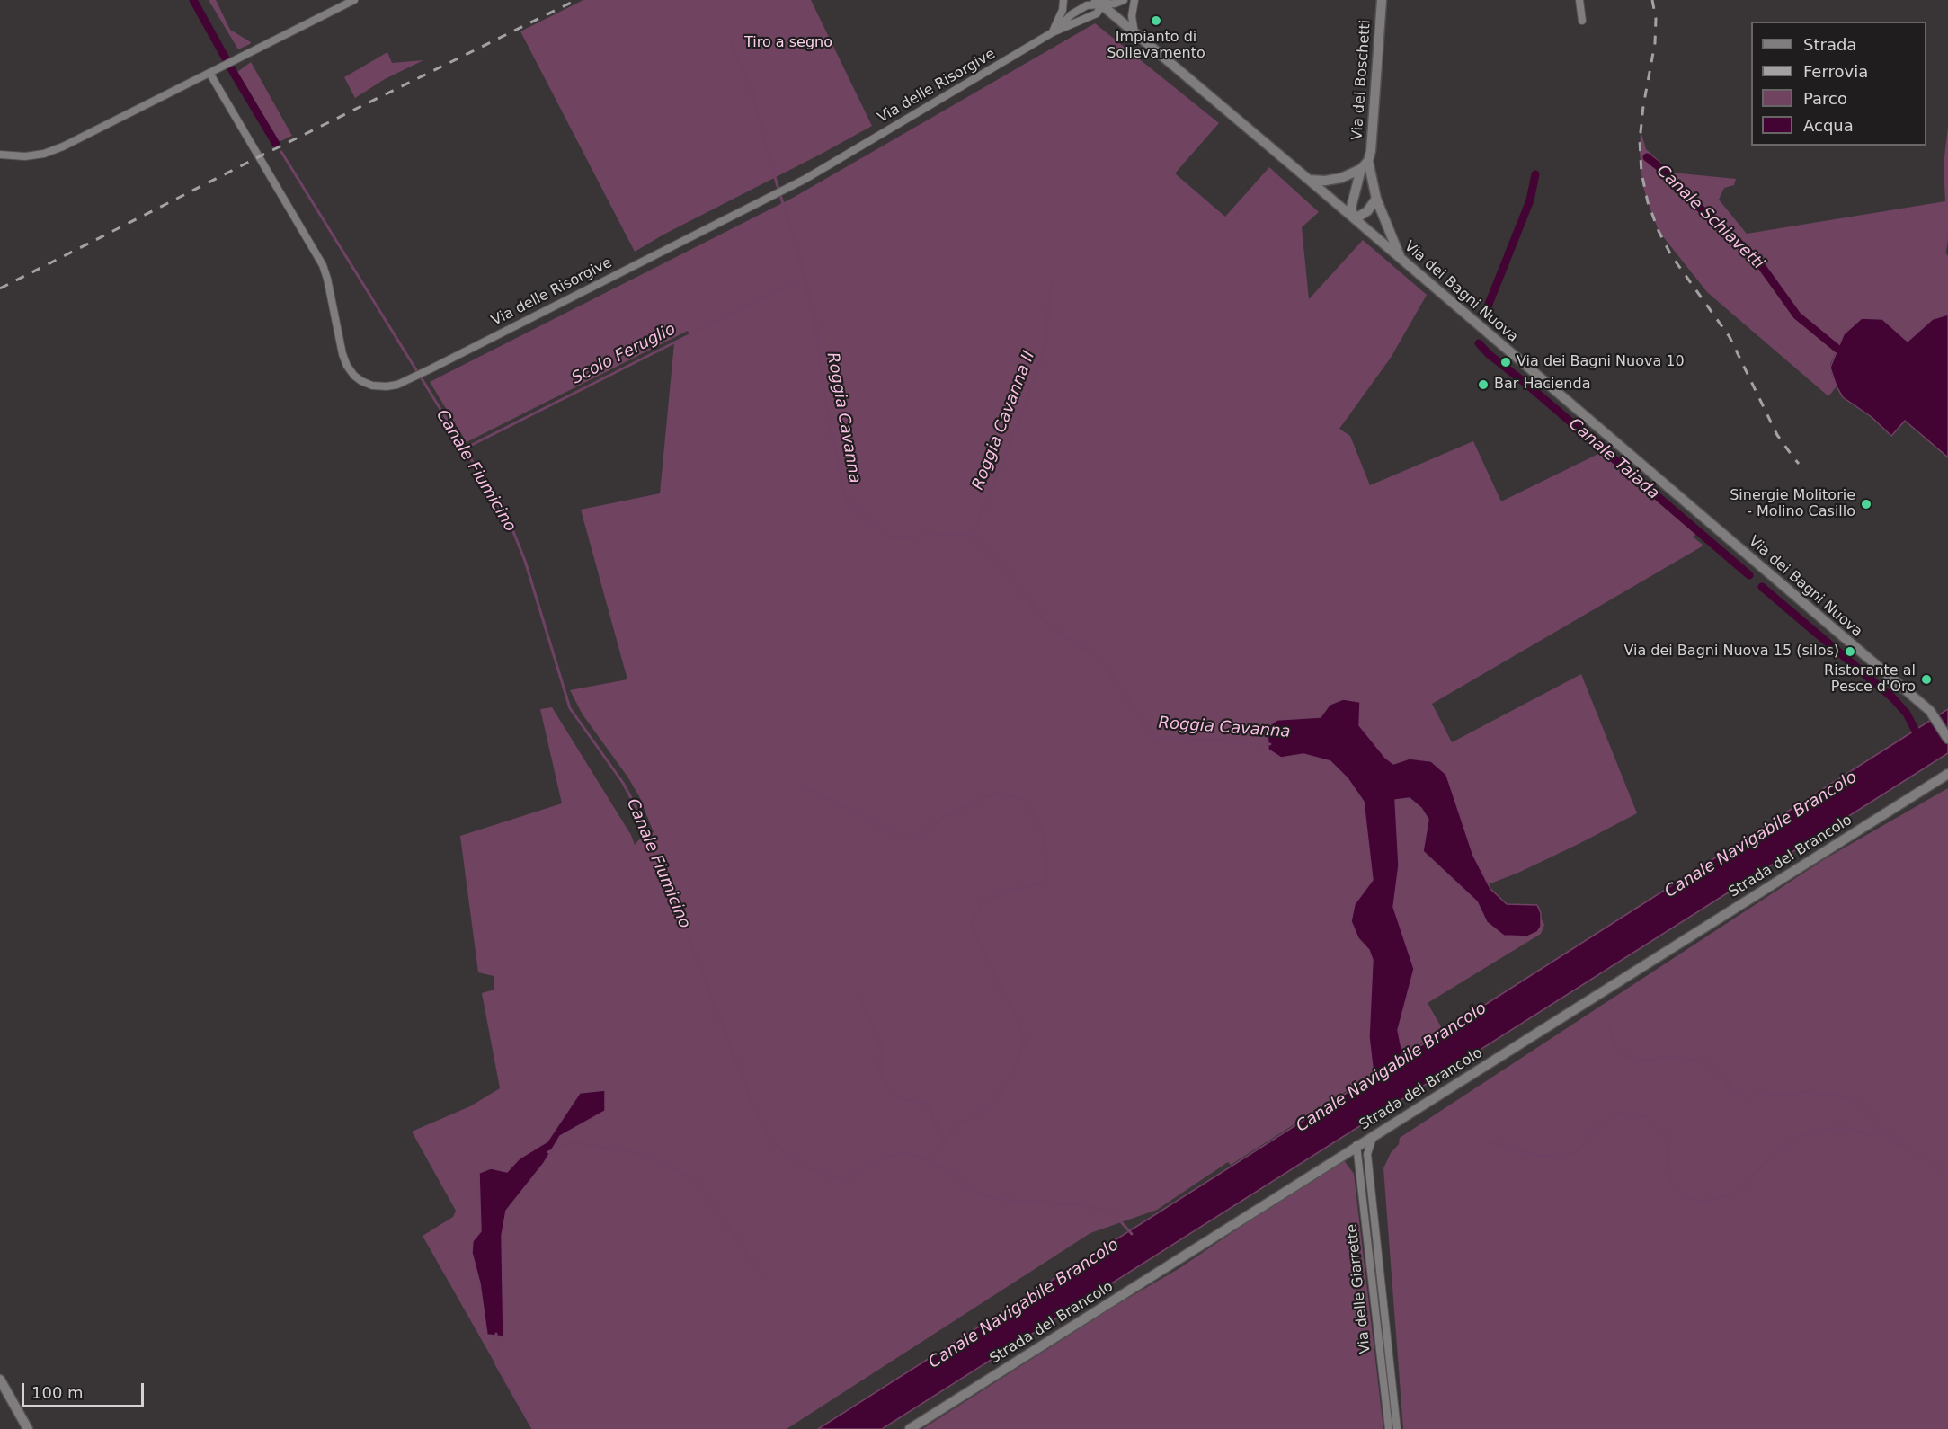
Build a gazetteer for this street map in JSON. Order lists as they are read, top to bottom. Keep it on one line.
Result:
{"streets":{"street":["Via dei Boschetti","Via delle Risorgive","Via dei Bagni Nuova","Strada del Brancolo","Via delle Giarrette"]},"crossings":[["Via dei Boschetti","Via dei Bagni Nuova"],["Via delle Risorgive","Via dei Bagni Nuova"],["Strada del Brancolo","Via delle Giarrette"]],"water":["Canale Schiavetti","Scolo Feruglio","Roggia Cavanna","Roggia Cavanna II","Canale Taiada","Canale Fiumicino","Canale Navigabile Brancolo"],"parks":["Tiro a segno"],"places":["Impianto di Sollevamento","Via dei Bagni Nuova 10","Bar Hacienda","Sinergie Molitorie - Molino Casillo","Via dei Bagni Nuova 15 (silos)","Ristorante al Pesce d'Oro"],"legend":["Strada","Ferrovia","Parco","Acqua"],"scale_bar":"100 m"}
